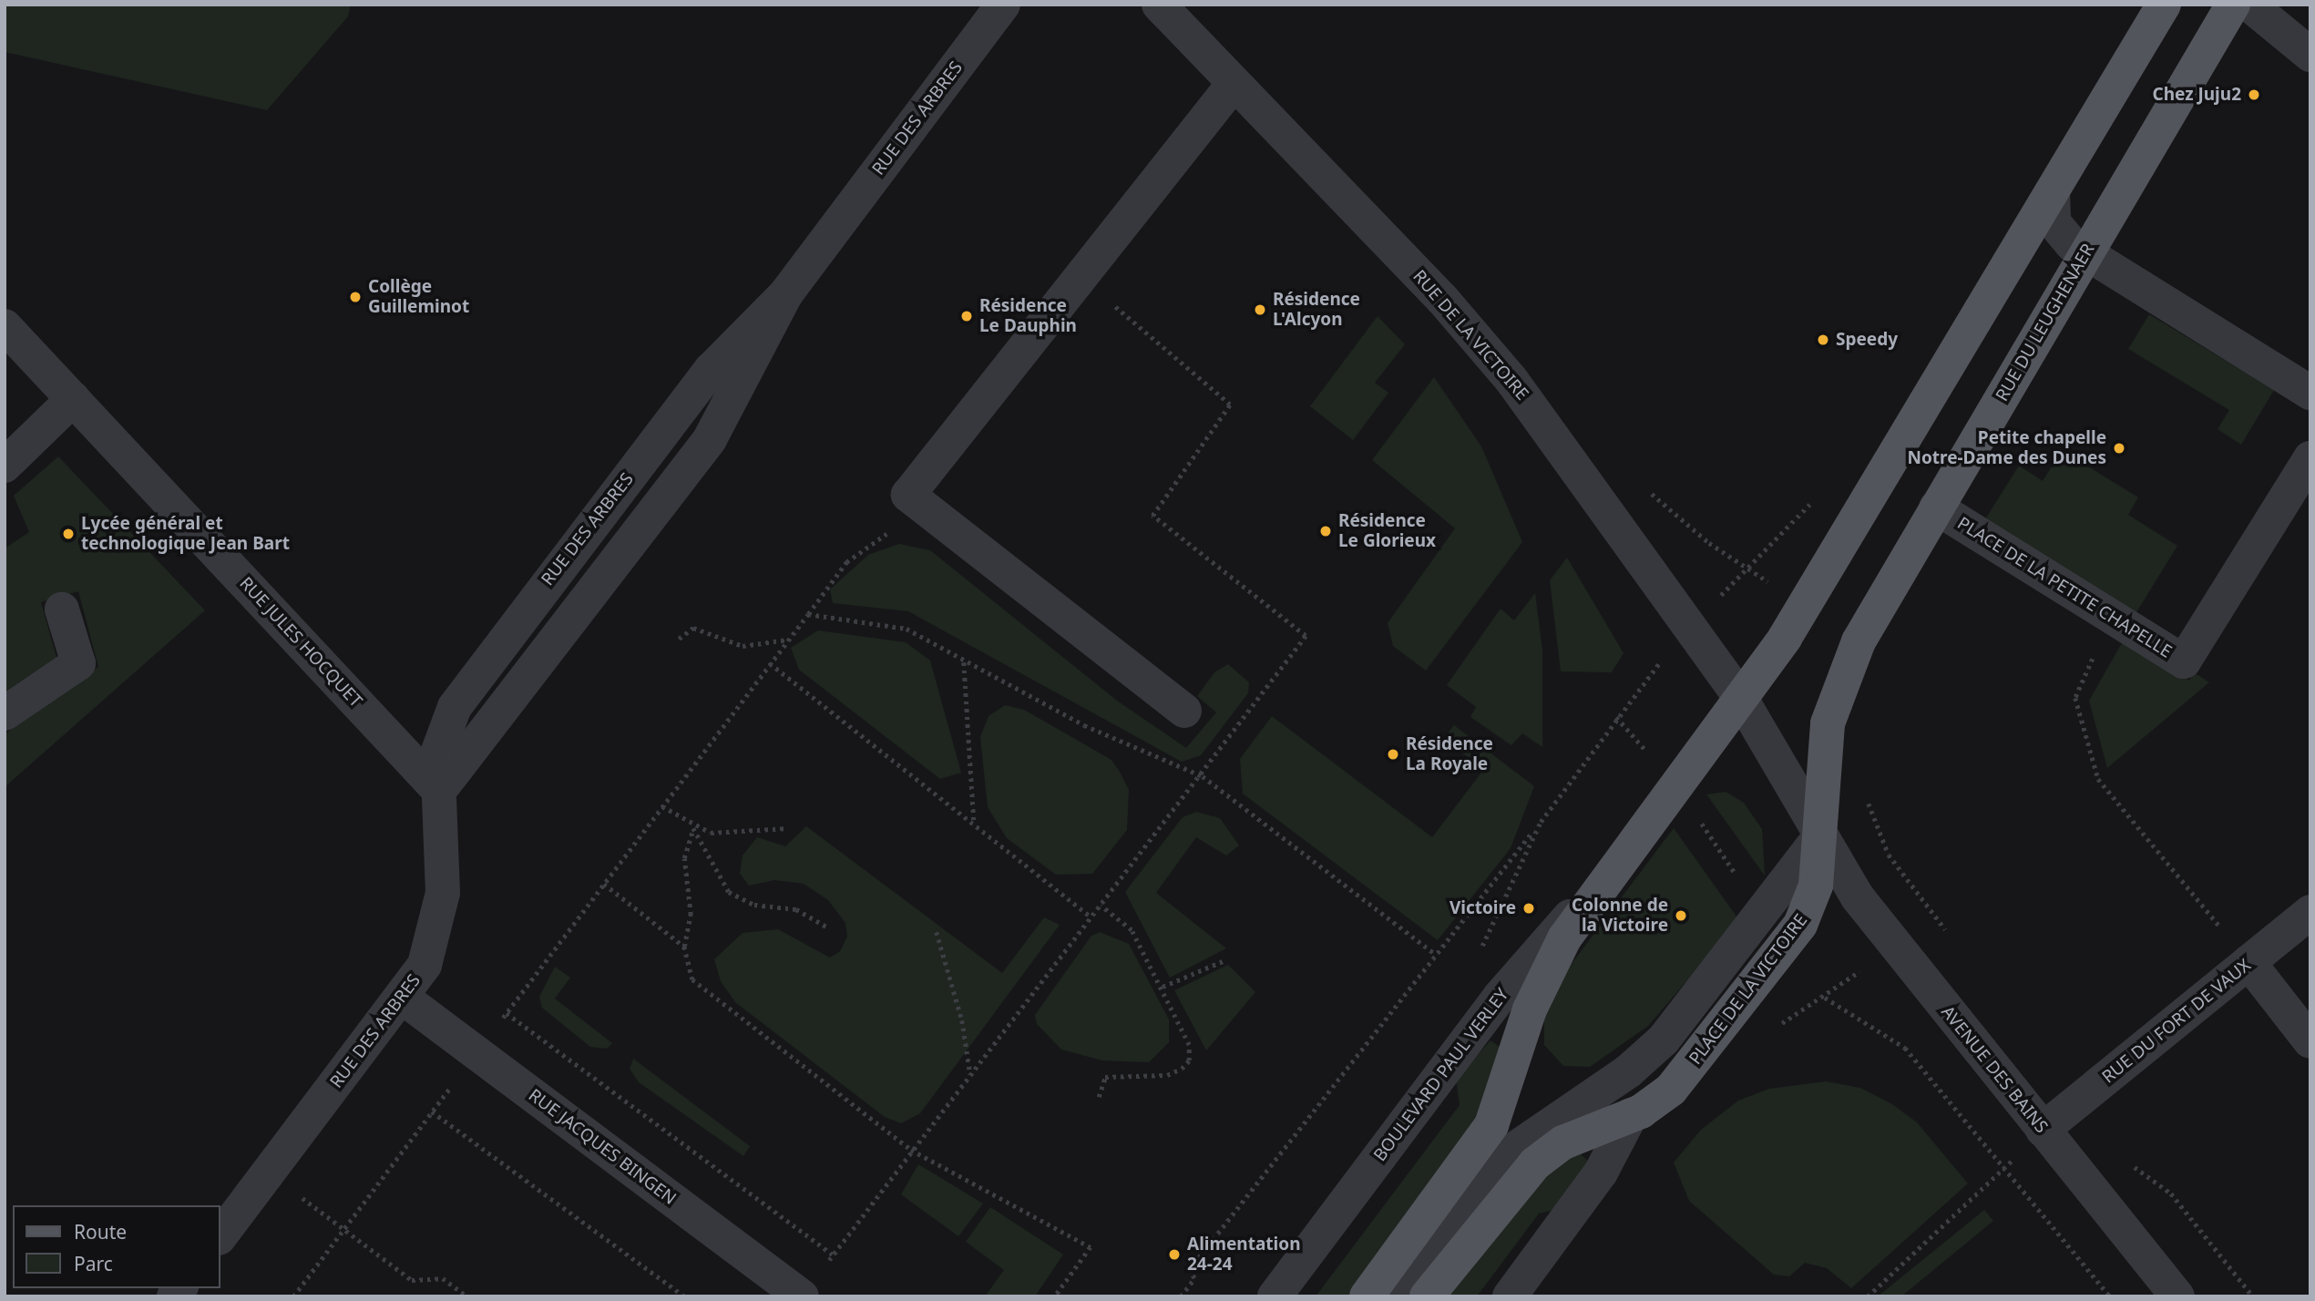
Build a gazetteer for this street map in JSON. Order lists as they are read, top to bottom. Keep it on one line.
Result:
{"streets":{"main road":["RUE DU LEUGHENAER","PLACE DE LA VICTOIRE","BOULEVARD PAUL VERLEY"],"street":["RUE DES ARBRES","RUE DE LA VICTOIRE","PLACE DE LA PETITE CHAPELLE","RUE JULES HOCQUET","RUE DU FORT DE VAUX","AVENUE DES BAINS","RUE JACQUES BINGEN"]},"crossings":[["RUE DES ARBRES","RUE JULES HOCQUET"],["RUE DES ARBRES","RUE JACQUES BINGEN"],["RUE DU LEUGHENAER","PLACE DE LA PETITE CHAPELLE"],["RUE DU LEUGHENAER","PLACE DE LA VICTOIRE"],["RUE DE LA VICTOIRE","BOULEVARD PAUL VERLEY"],["PLACE DE LA VICTOIRE","AVENUE DES BAINS"],["RUE DU FORT DE VAUX","AVENUE DES BAINS"]],"places":["Chez Juju2","Collège Guilleminot","Résidence L'Alcyon","Résidence Le Dauphin","Speedy","Petite chapelle Notre-Dame des Dunes","Résidence Le Glorieux","Lycée général et technologique Jean Bart","Résidence La Royale","Victoire","Colonne de la Victoire","Alimentation 24-24"],"legend":["Route","Parc"]}
